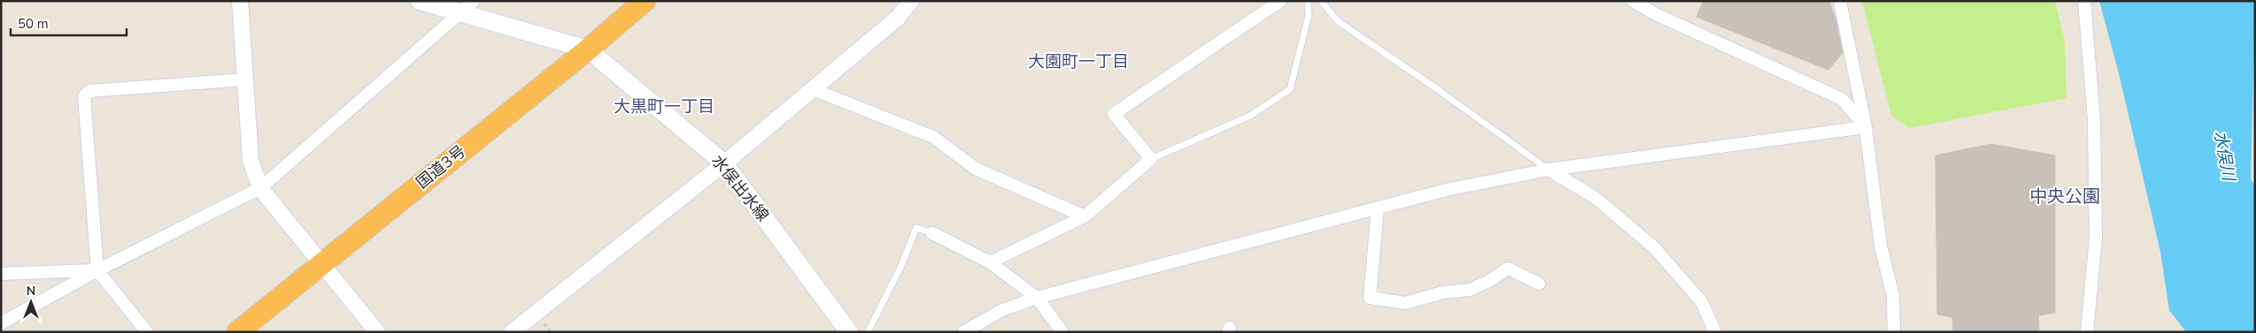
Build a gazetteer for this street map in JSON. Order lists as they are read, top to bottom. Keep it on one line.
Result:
{"streets":{"highway":["国道3号"],"main road":["水俣出水線"]},"crossings":[["国道3号","水俣出水線"]],"districts":["大園町一丁目","大黒町一丁目","中央公園"],"water":["水俣川"],"scale_bar":"50 m","north":"top"}
